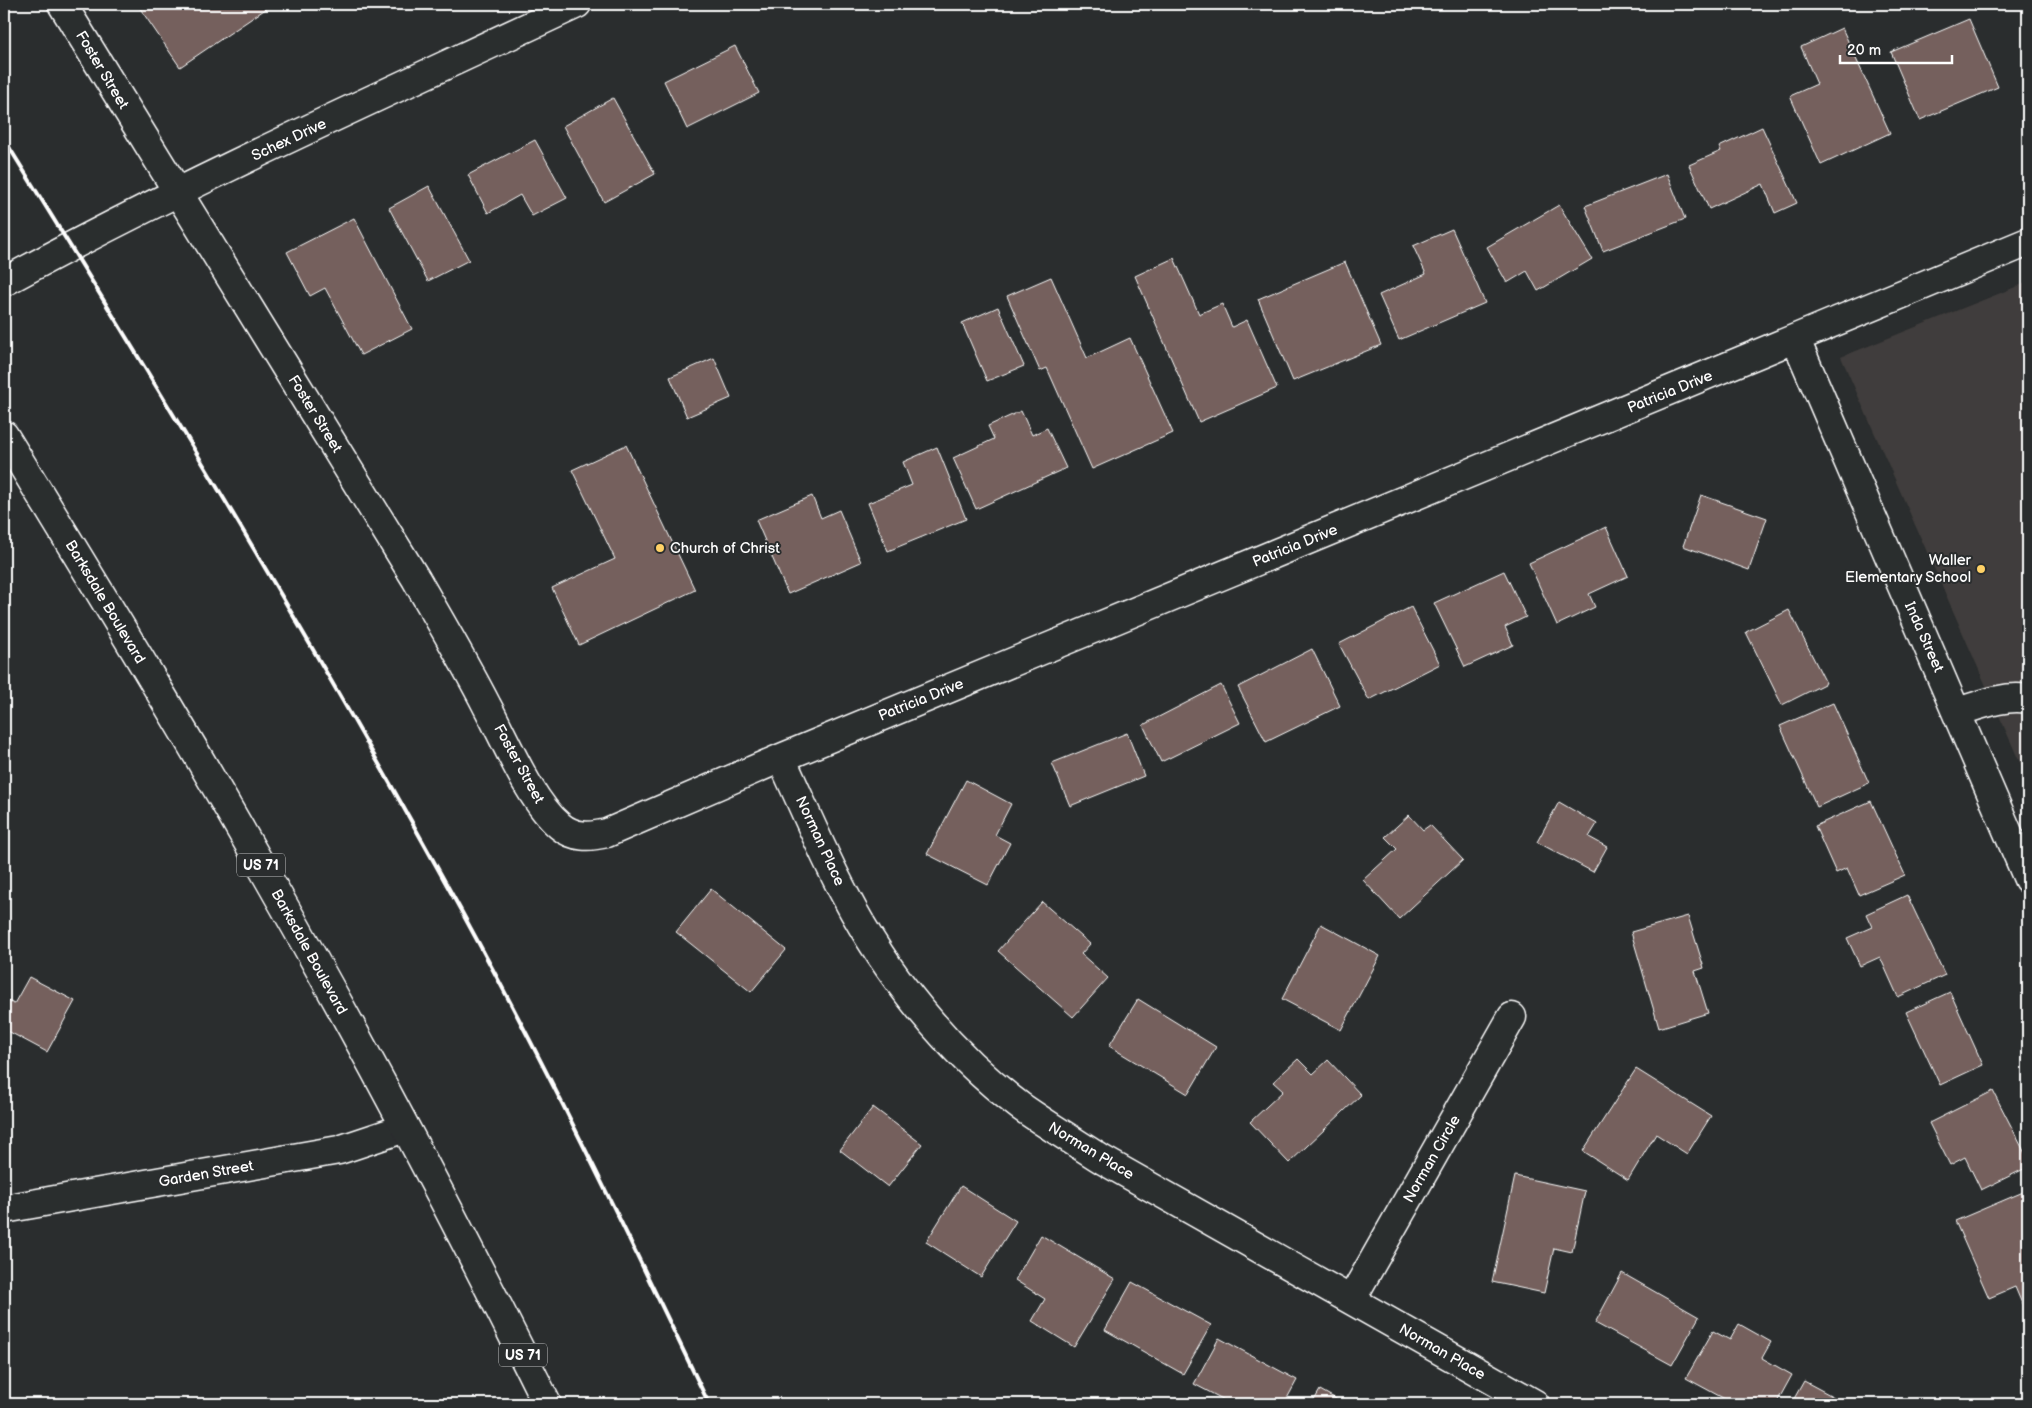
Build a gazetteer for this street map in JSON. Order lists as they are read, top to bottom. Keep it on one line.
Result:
{"streets":{"street":["Foster Street","Schex Drive","Patricia Drive","Barksdale Boulevard","Inda Street","Norman Place","US 71","Norman Circle","Garden Street"]},"crossings":[["Foster Street","Schex Drive"],["Foster Street","Patricia Drive"],["Patricia Drive","Inda Street"],["Patricia Drive","Norman Place"],["Barksdale Boulevard","Garden Street"],["Norman Place","Norman Circle"]],"places":["Church of Christ","Waller Elementary School"],"scale_bar":"20 m"}
